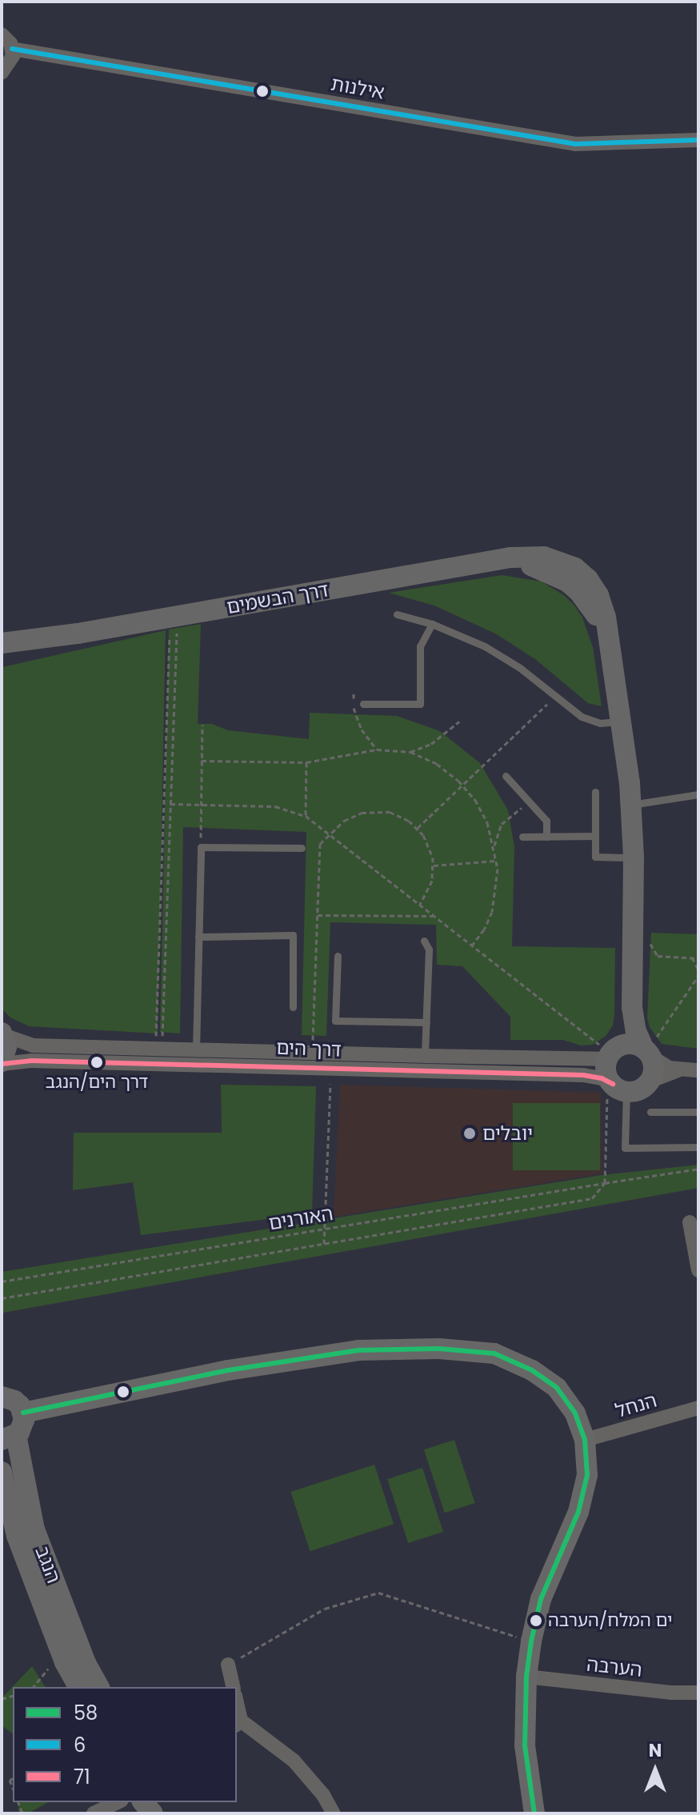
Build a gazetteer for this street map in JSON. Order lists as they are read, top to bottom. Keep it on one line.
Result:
{"streets":{"street":["אילנות","דרך הבשמים","דרך הים","הנחל","הנגב","הערבה"],"path":["האורנים"]},"crossings":[["דרך הבשמים","דרך הים"]],"places":["דרך הים/הנגב","יובלים","ים המלח/הערבה"],"lines":["transit line 6","transit line 71","transit line 58"],"legend":["58","6","71"],"north":"top"}
